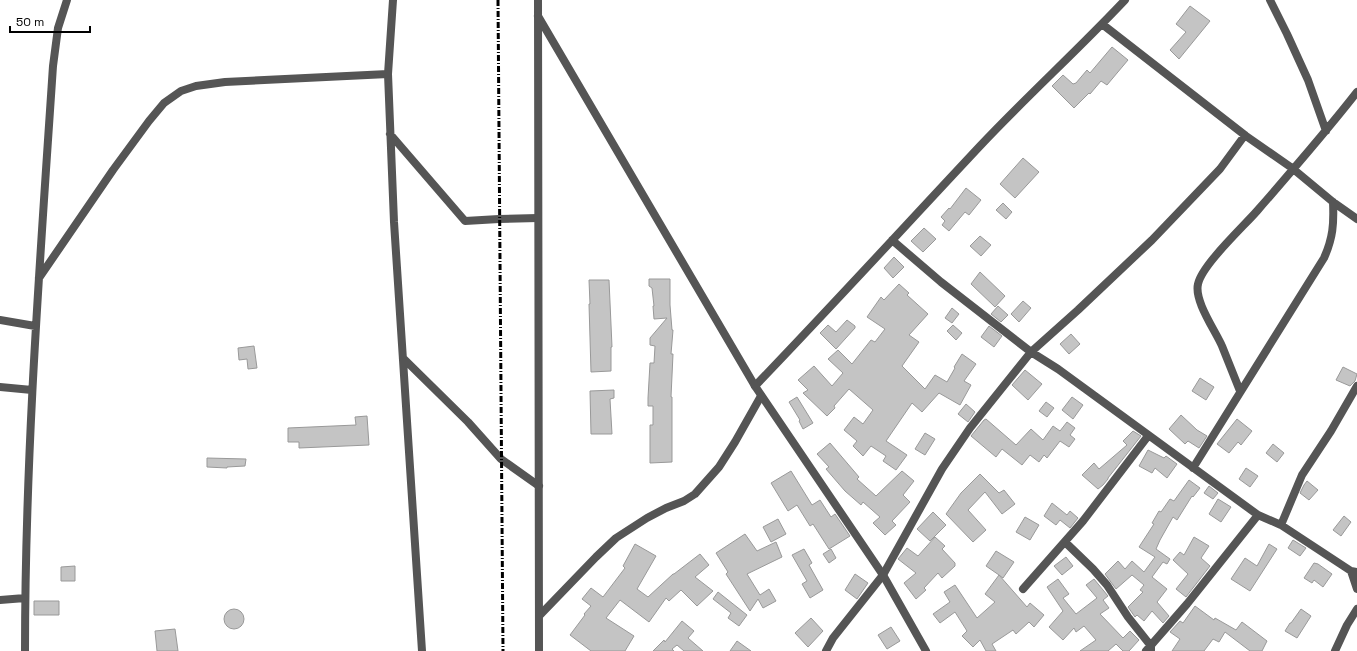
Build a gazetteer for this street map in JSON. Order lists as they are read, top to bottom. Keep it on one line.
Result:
{"scale_bar":"50 m"}
